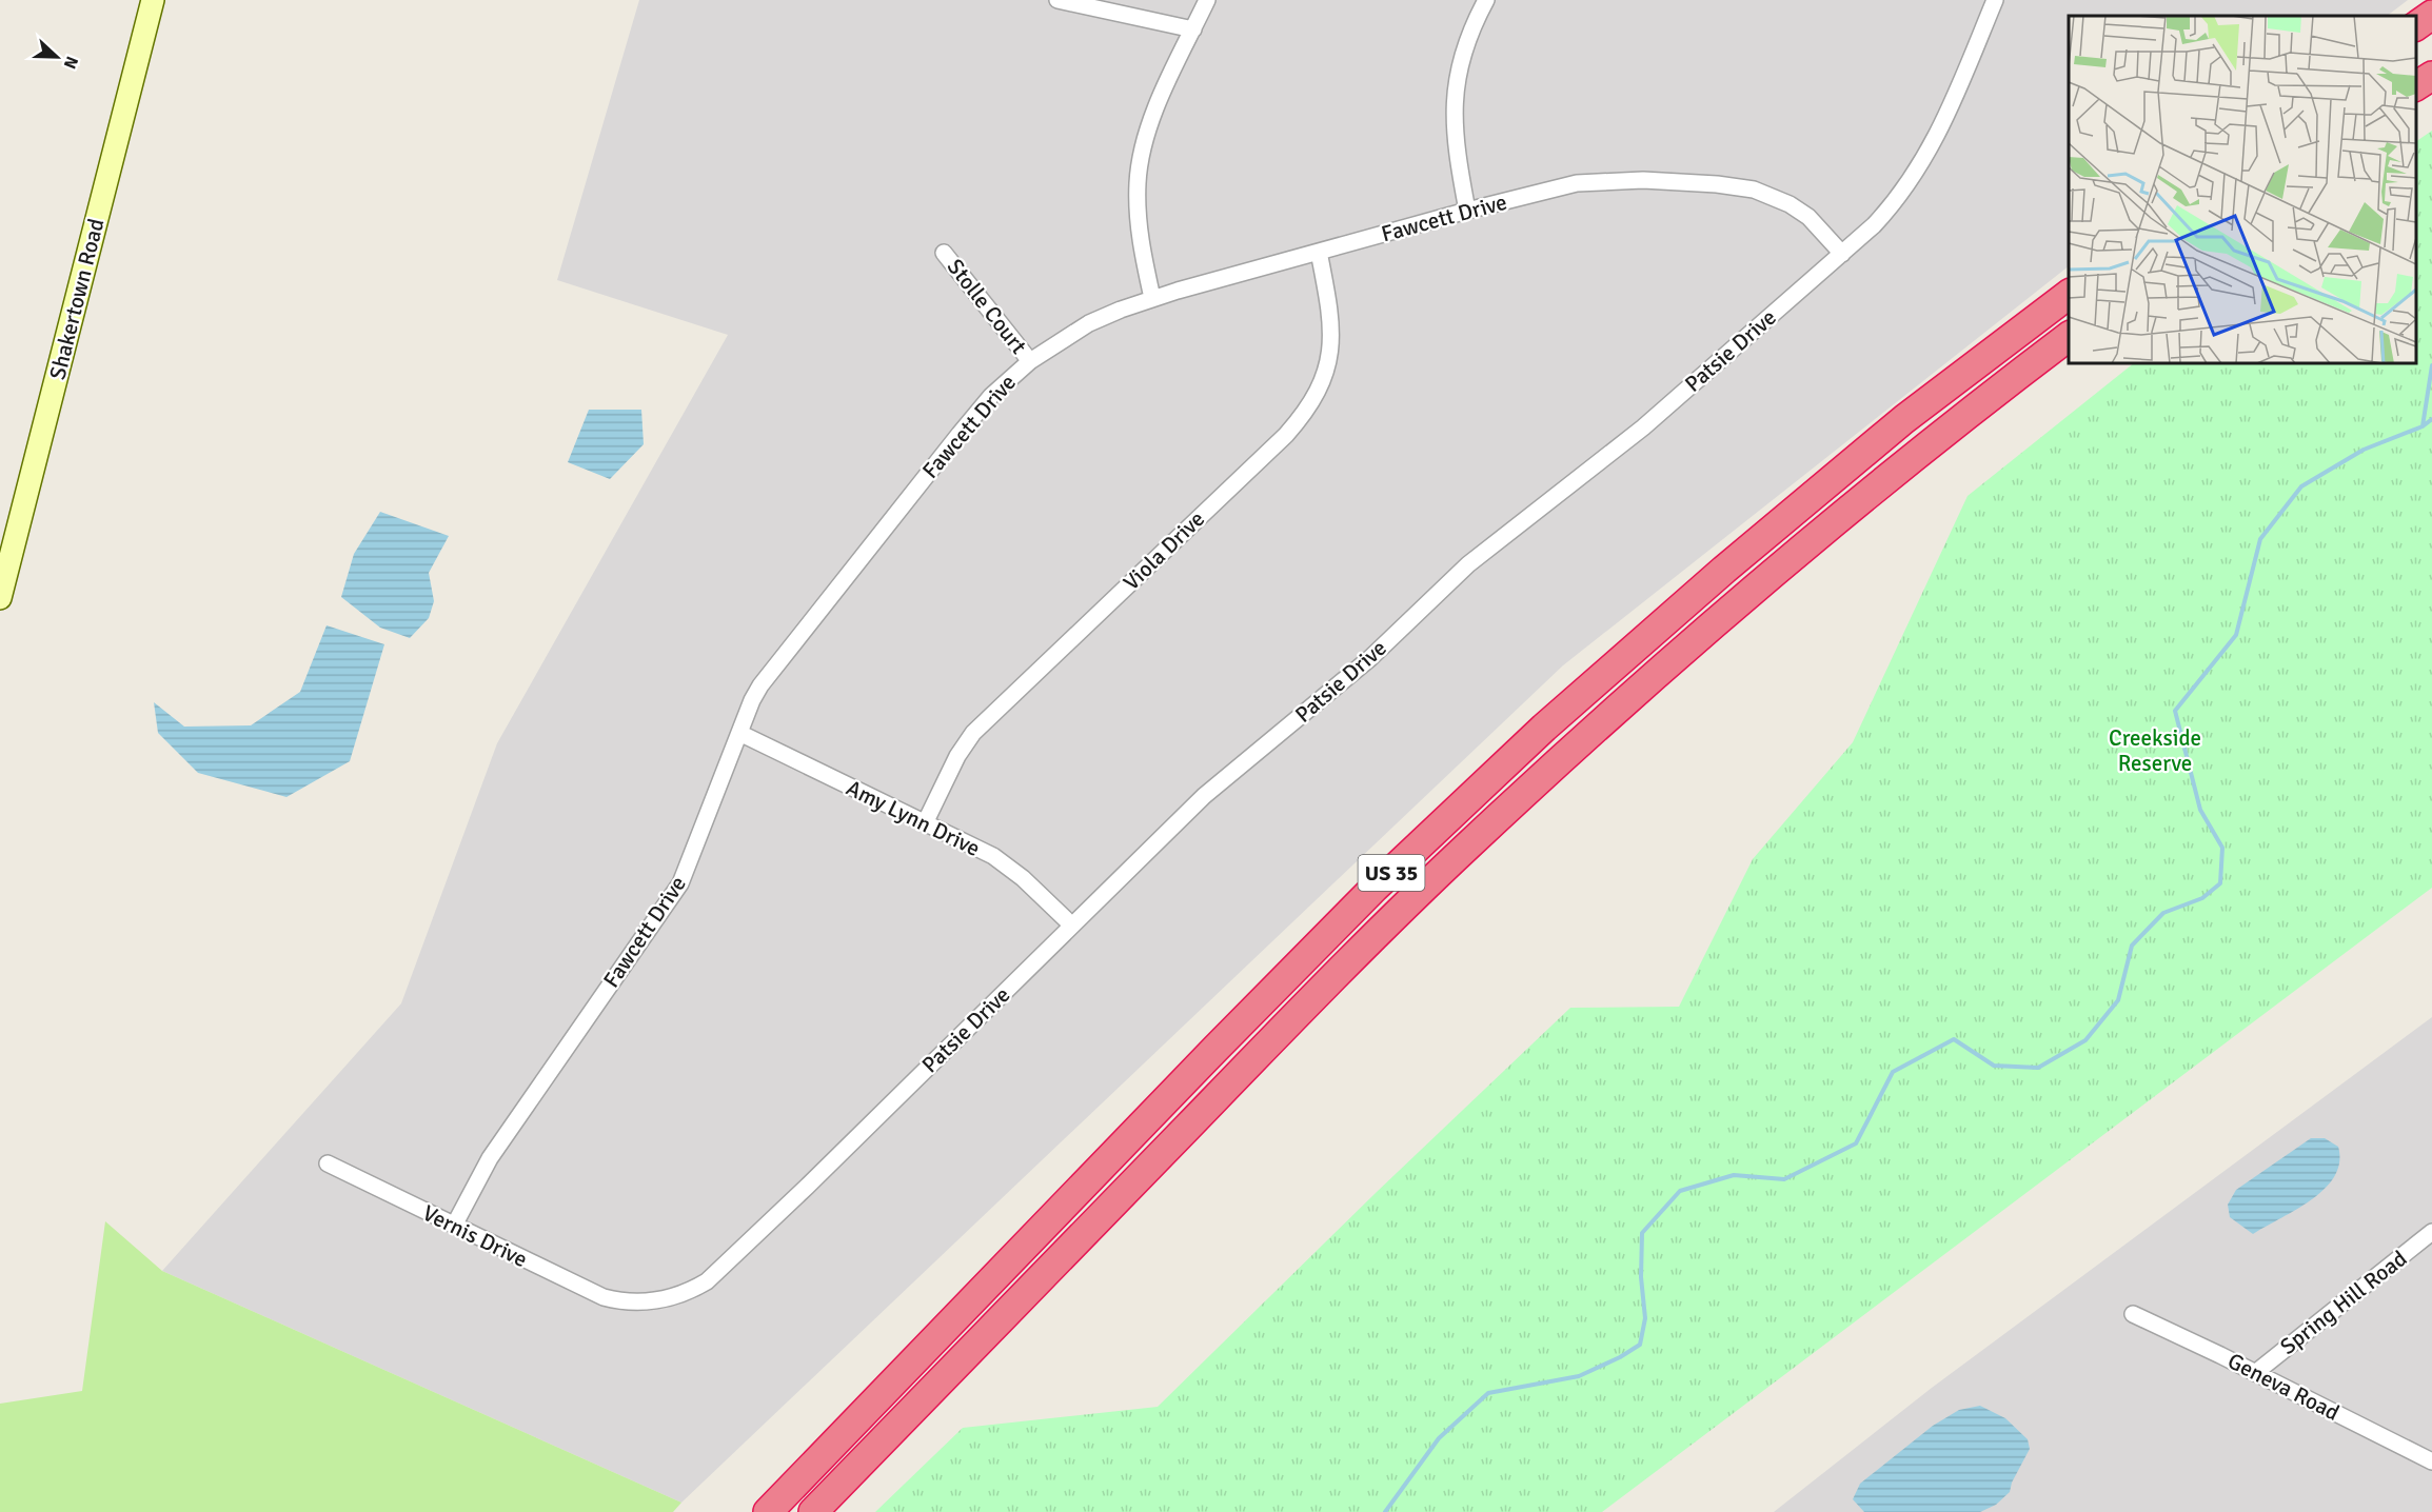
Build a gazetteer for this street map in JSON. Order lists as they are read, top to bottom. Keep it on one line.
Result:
{"streets":{"highway":["US 35"],"street":["Fawcett Drive","Shakertown Road","Stolle Court","Patsie Drive","Viola Drive","Amy Lynn Drive","Vernis Drive","Spring Hill Road","Geneva Road"]},"crossings":[["Fawcett Drive","Stolle Court"],["Fawcett Drive","Patsie Drive"],["Fawcett Drive","Viola Drive"],["Fawcett Drive","Amy Lynn Drive"],["Fawcett Drive","Vernis Drive"],["Patsie Drive","Amy Lynn Drive"],["Patsie Drive","Vernis Drive"],["Viola Drive","Amy Lynn Drive"],["Spring Hill Road","Geneva Road"]],"parks":["Creekside Reserve"],"north":"right"}
